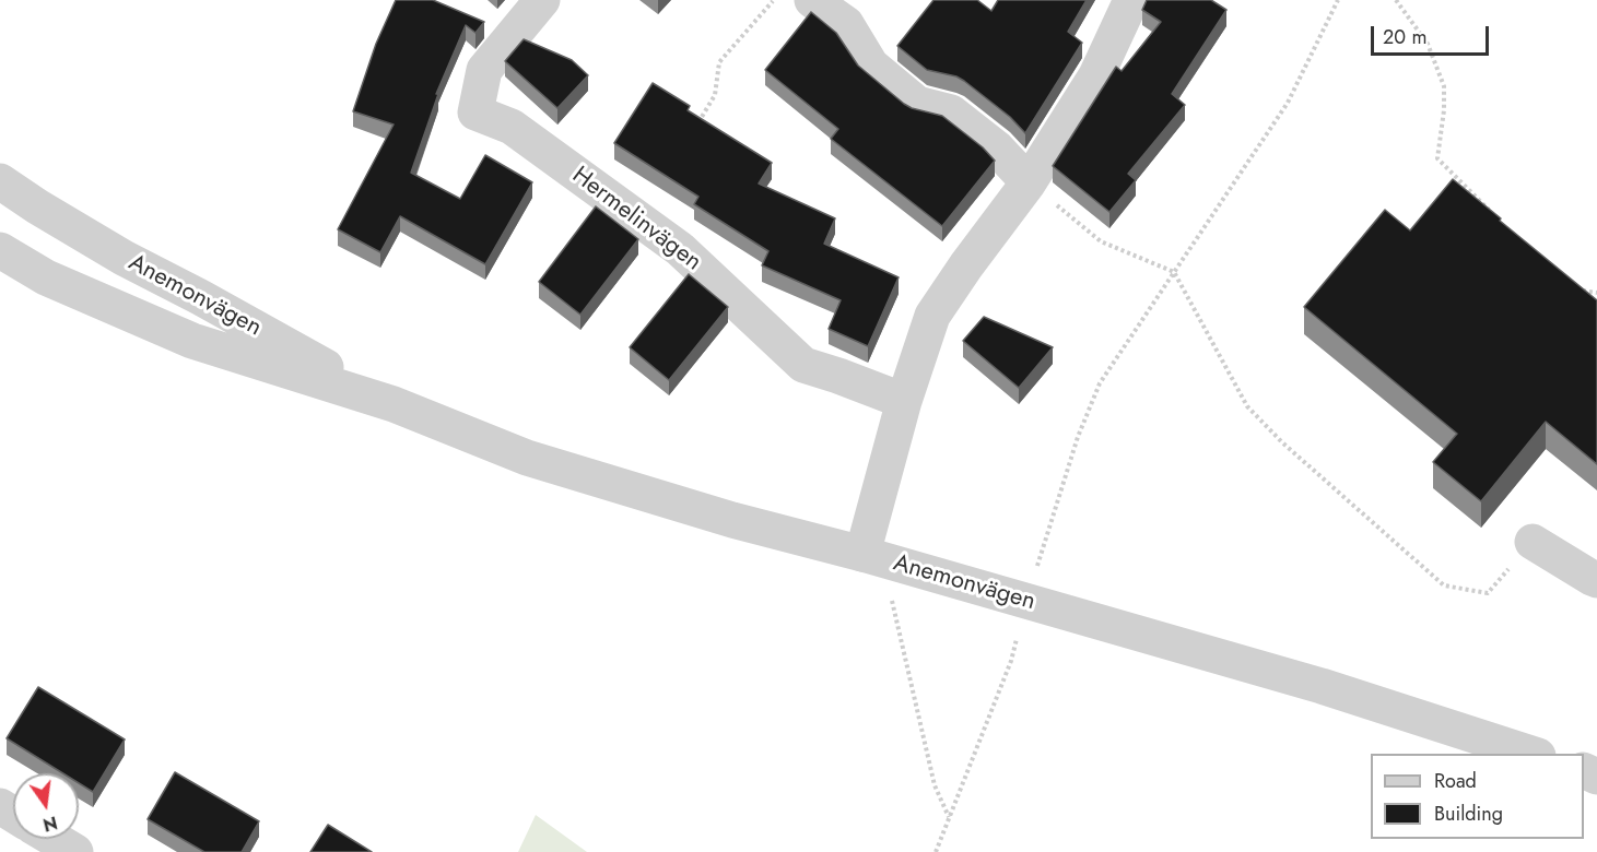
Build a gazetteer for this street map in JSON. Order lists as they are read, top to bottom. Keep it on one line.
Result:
{"streets":{"street":["Hermelinvägen","Anemonvägen"]},"legend":["Road","Building"],"scale_bar":"20 m","north":"bottom"}
